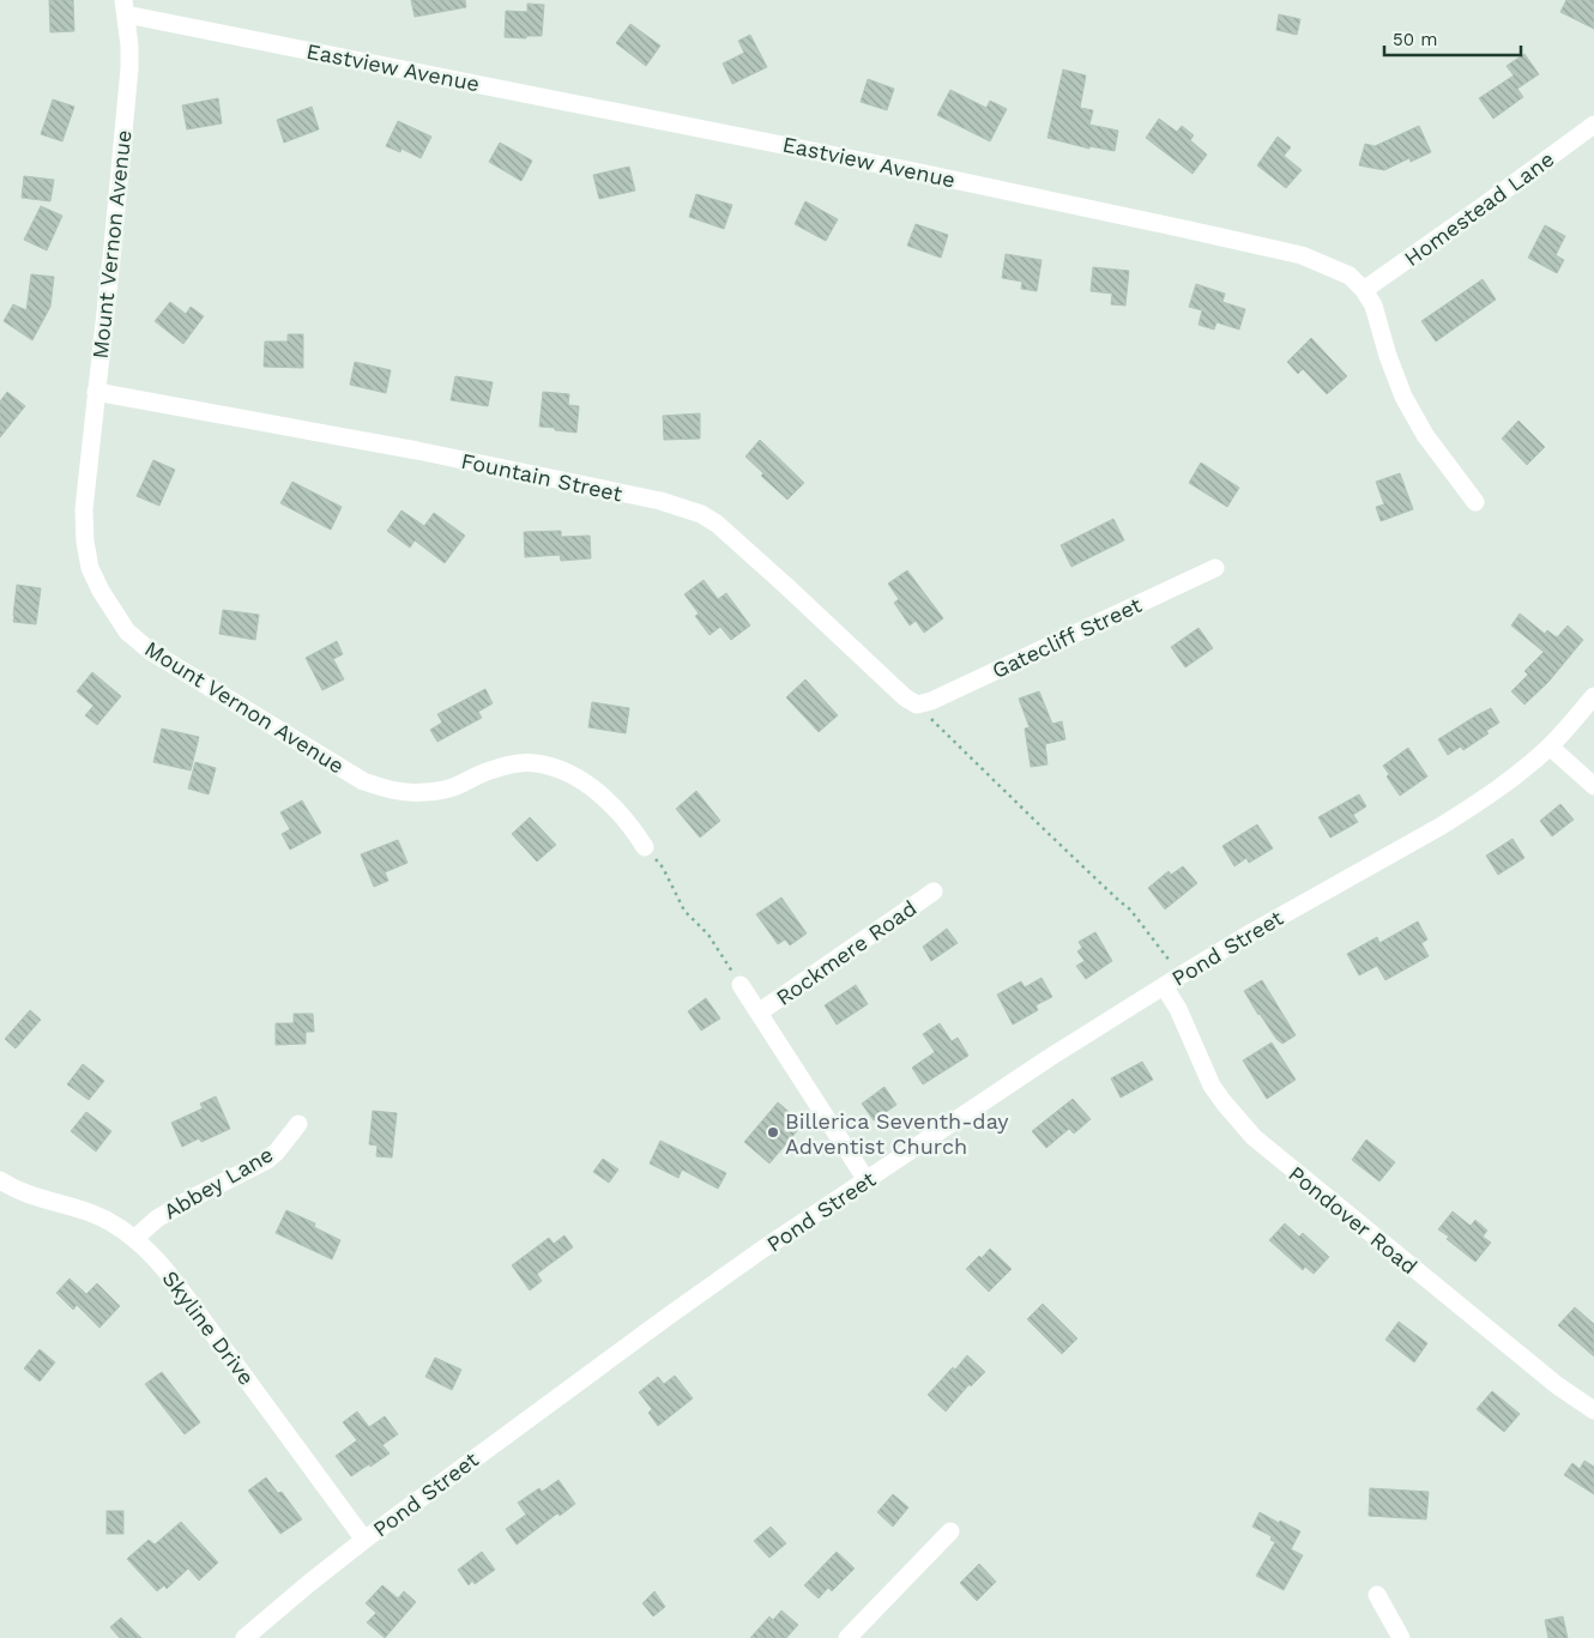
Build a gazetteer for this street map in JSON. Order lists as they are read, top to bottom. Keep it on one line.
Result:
{"streets":{"street":["Eastview Avenue","Homestead Lane","Mount Vernon Avenue","Fountain Street","Gatecliff Street","Pond Street","Rockmere Road","Abbey Lane","Pondover Road","Skyline Drive"]},"crossings":[["Eastview Avenue","Homestead Lane"],["Eastview Avenue","Mount Vernon Avenue"],["Mount Vernon Avenue","Fountain Street"],["Fountain Street","Gatecliff Street"],["Pond Street","Pondover Road"],["Pond Street","Skyline Drive"],["Abbey Lane","Skyline Drive"]],"places":["Billerica Seventh-day Adventist Church"],"scale_bar":"50 m"}
